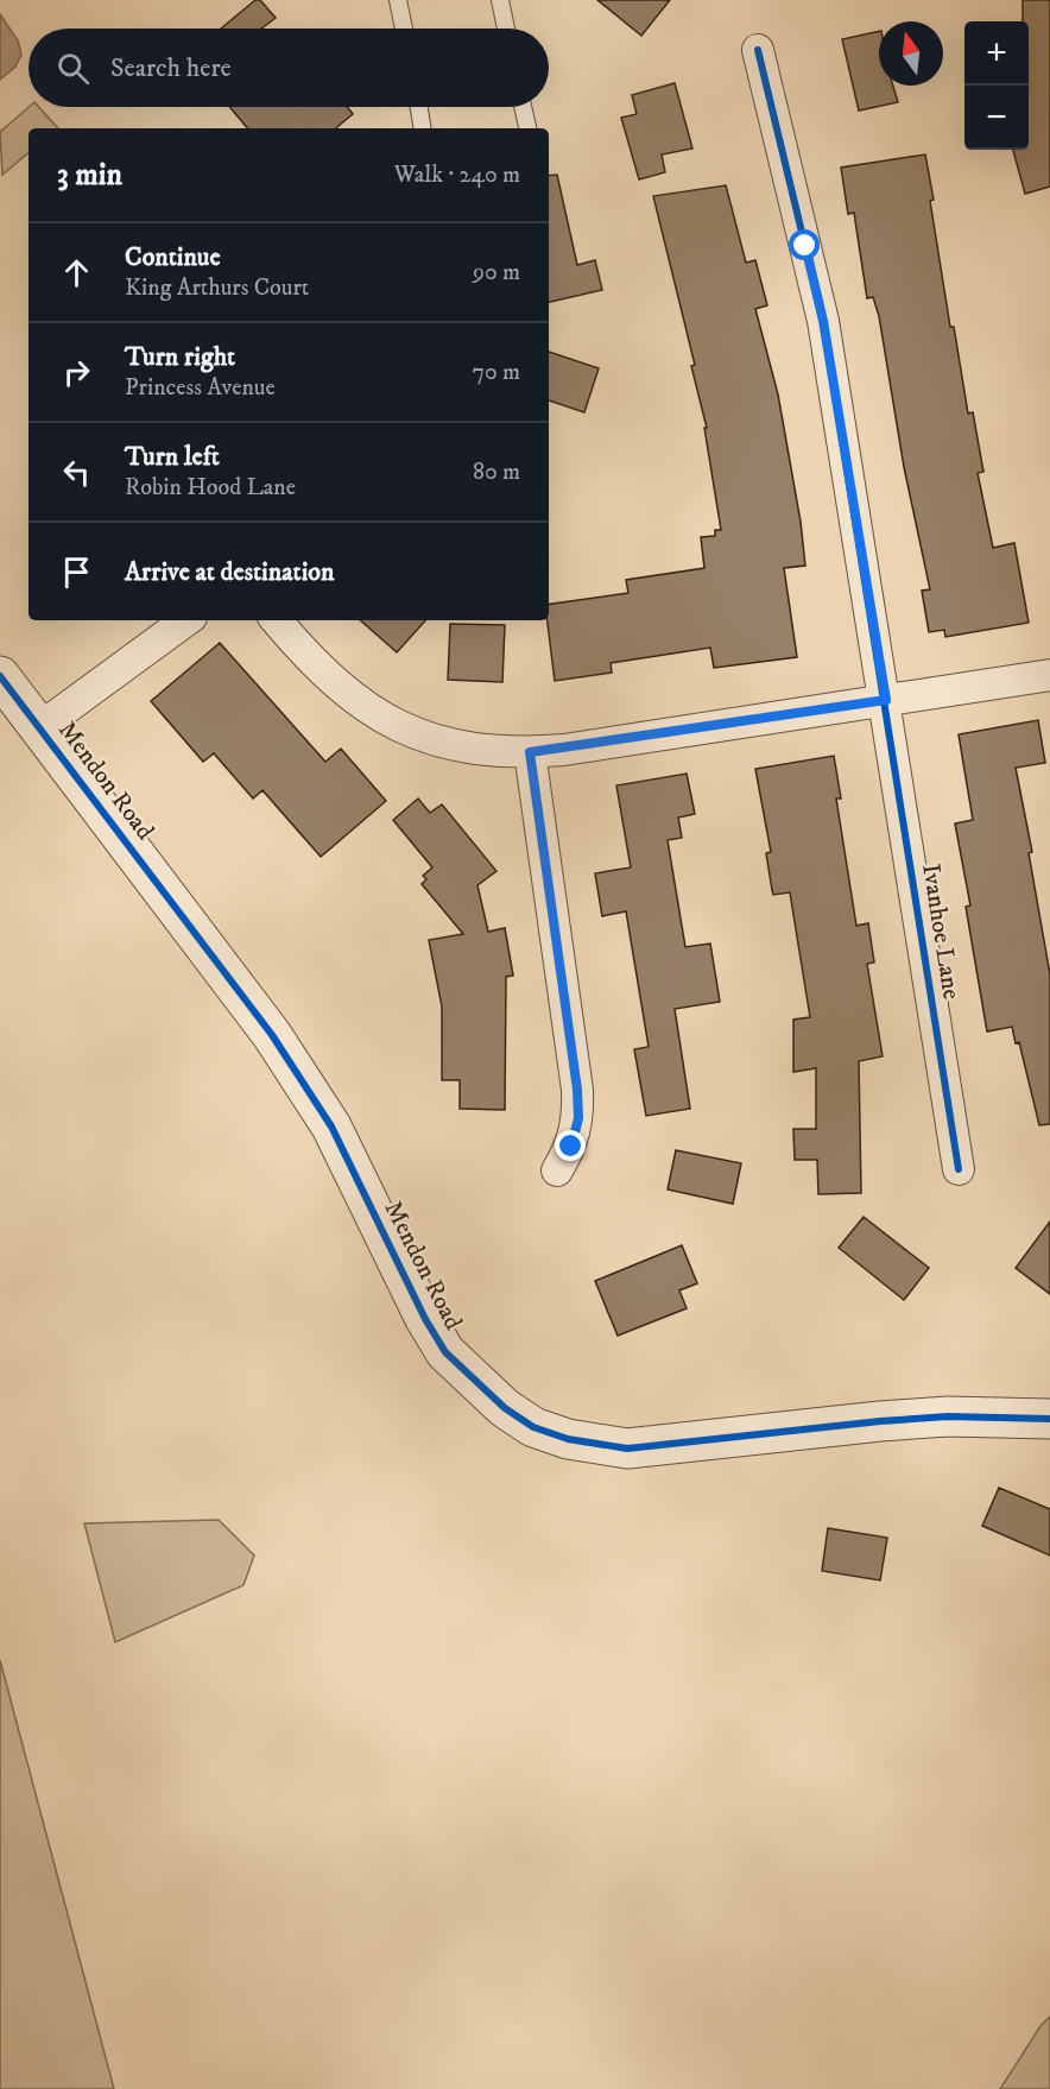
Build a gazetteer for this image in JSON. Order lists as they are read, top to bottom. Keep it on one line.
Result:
{"streets":{"street":["Mendon Road","Ivanhoe Lane"]},"north":"top","page":{"map_buttons":["+","−"],"search":"Search here","heading":["3 min","Walk · 240 m"],"list":[["Continue","King Arthurs Court","90 m"],["Turn right","Princess Avenue","70 m"],["Turn left","Robin Hood Lane","80 m"],"Arrive at destination"]}}
